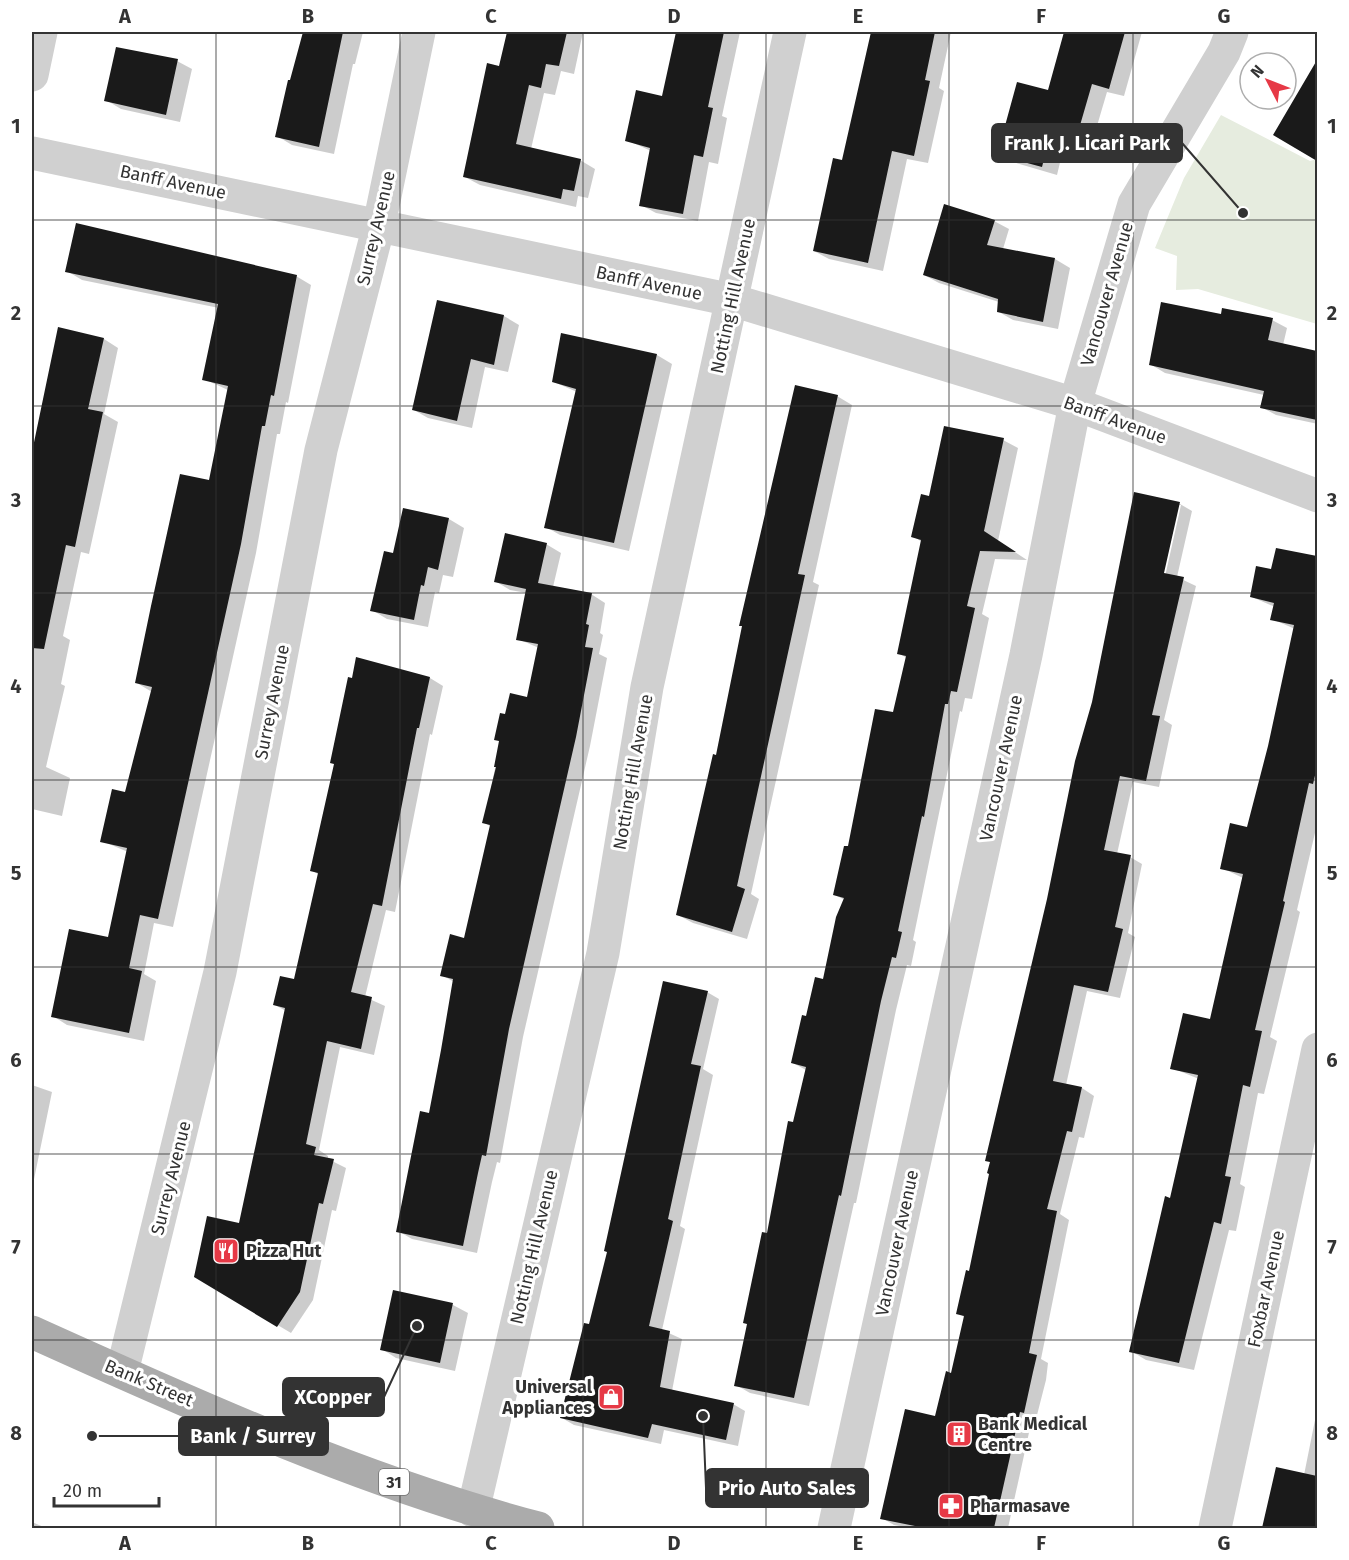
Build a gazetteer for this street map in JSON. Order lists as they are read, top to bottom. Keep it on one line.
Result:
{"streets":{"main road":["Bank Street","31"],"street":["Banff Avenue","Surrey Avenue","Vancouver Avenue","Notting Hill Avenue","Foxbar Avenue"]},"crossings":[["Banff Avenue","Surrey Avenue"],["Banff Avenue","Vancouver Avenue"],["Banff Avenue","Notting Hill Avenue"],["Surrey Avenue","Bank Street"],["Notting Hill Avenue","Bank Street"]],"places":{"other":["Frank J. Licari Park","XCopper","Prio Auto Sales","Bank / Surrey"],"restaurant":["Pizza Hut"],"shop":["Universal Appliances"],"building":["Bank Medical Centre"],"pharmacy":["Pharmasave"]},"scale_bar":"20 m","north":"top left","grid":{"columns":["A","B","C","D","E","F","G"],"rows":["1","2","3","4","5","6","7","8"]}}
